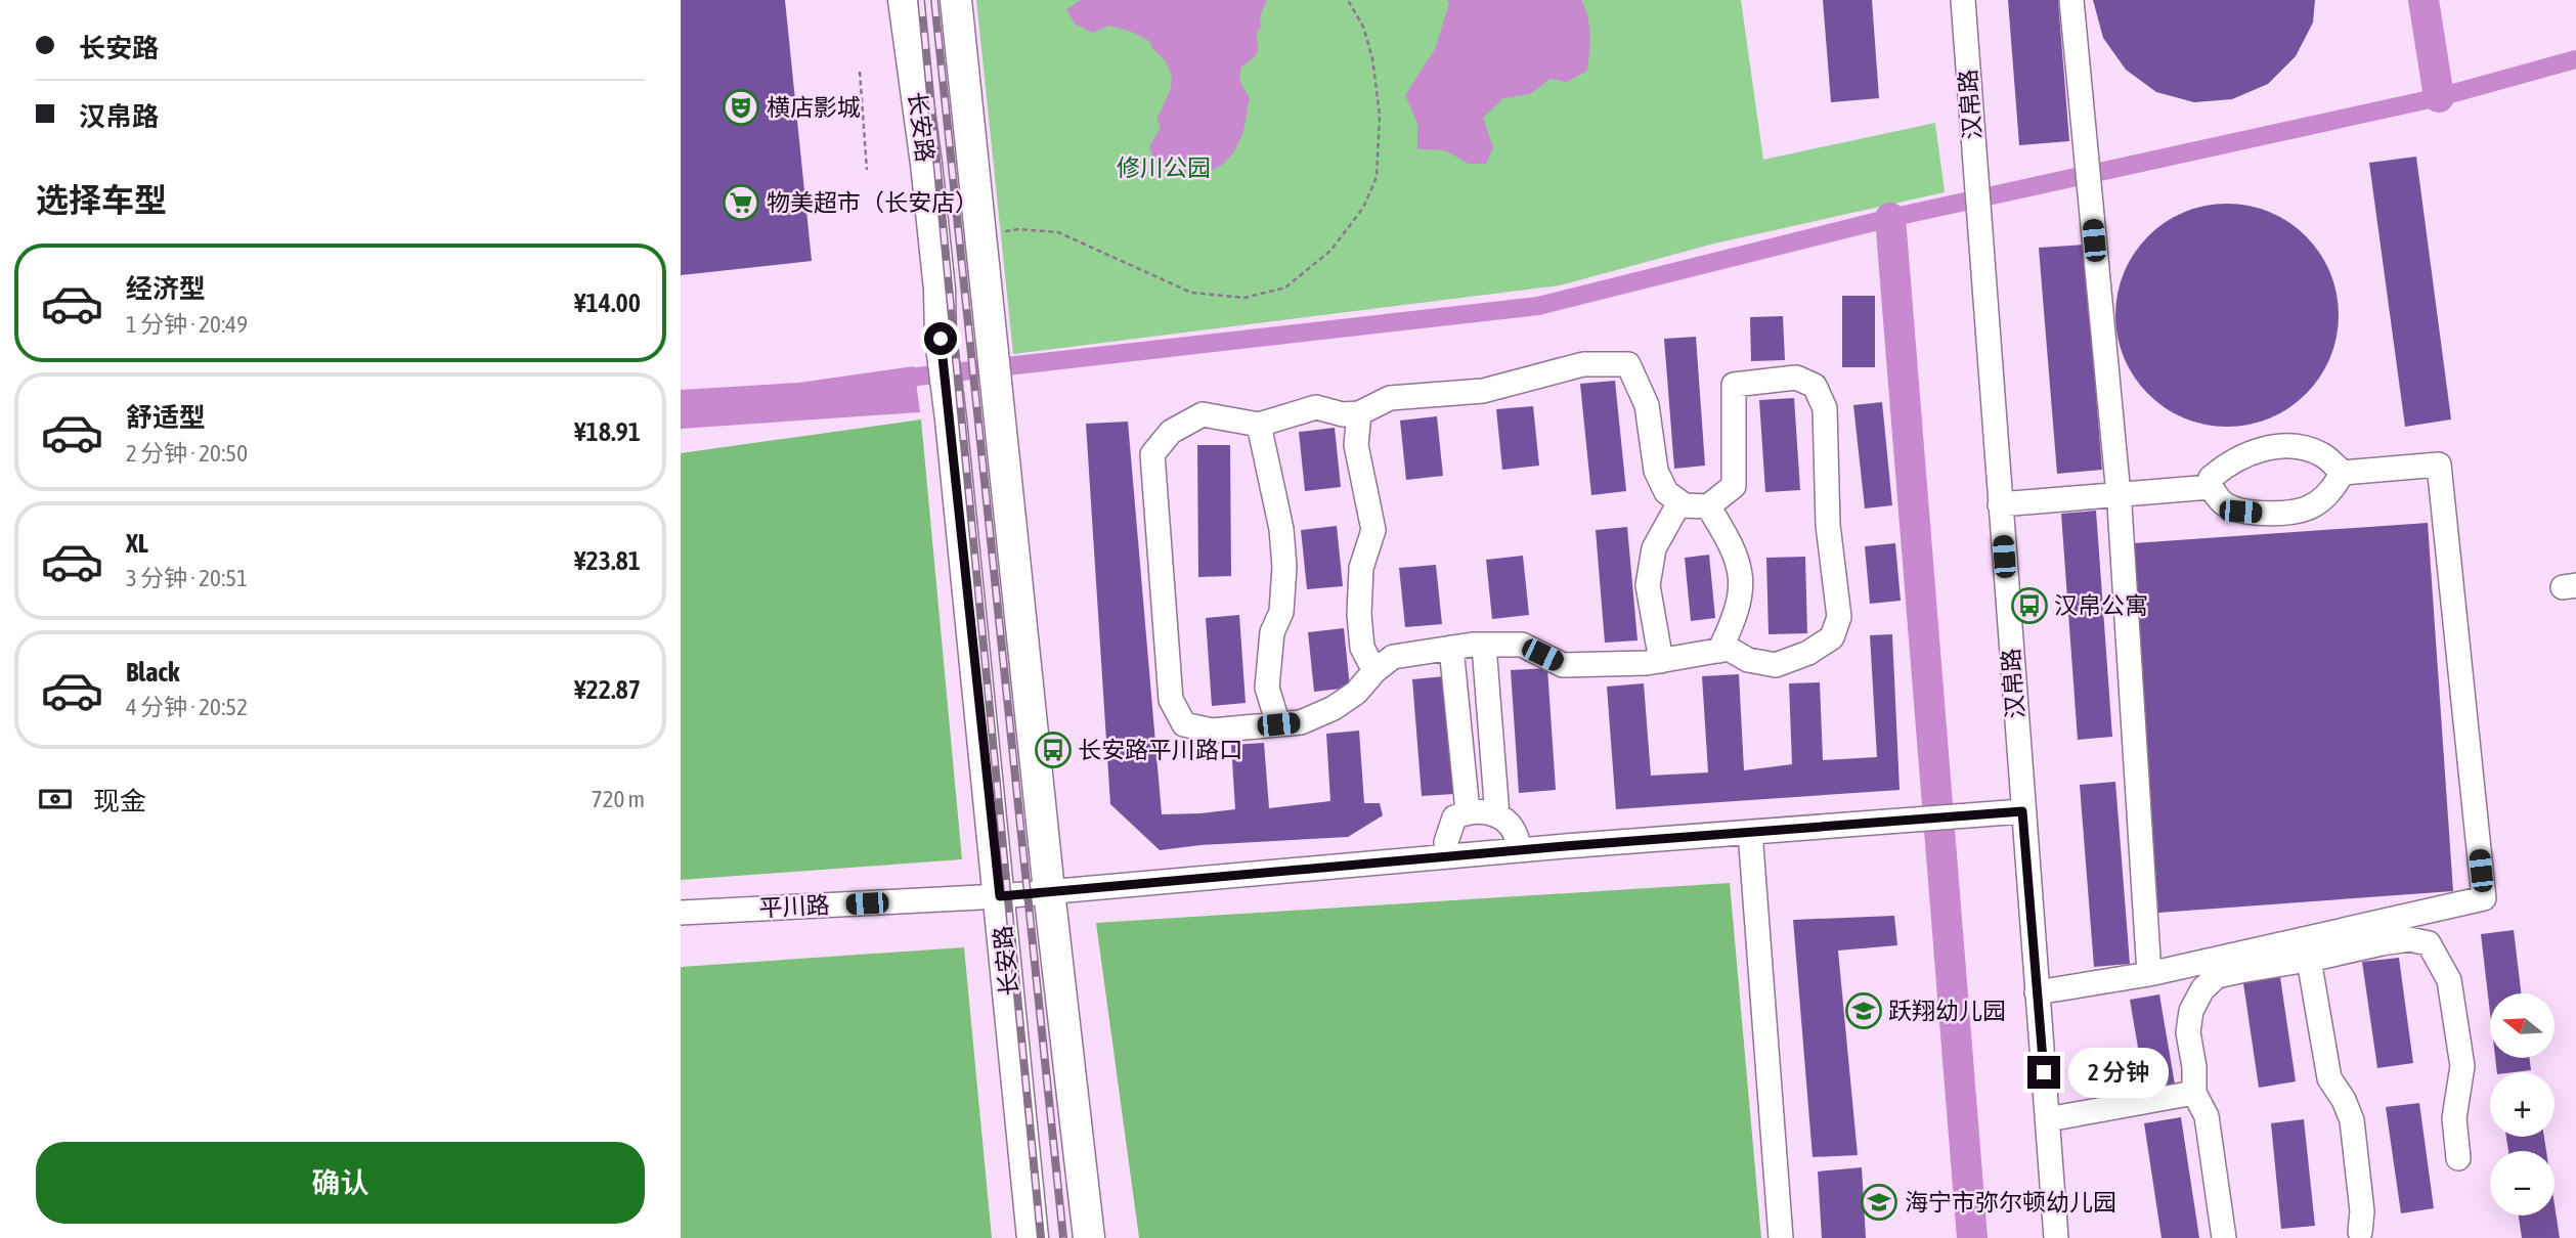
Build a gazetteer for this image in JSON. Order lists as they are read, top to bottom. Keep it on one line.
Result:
{"streets":{"main road":["长安路"],"street":["汉帛路","平川路"]},"crossings":[["汉帛路","平川路"],["长安路","平川路"]],"parks":["修川公园"],"places":{"theatre":["横店影城"],"supermarket":["物美超市（长安店）"],"bus stop":["汉帛公寓","长安路平川路口"],"school or university":["跃翔幼儿园","海宁市弥尔顿幼儿园"]},"north":"left","page":{"banner":["长安路","汉帛路"],"heading":"选择车型","list":[{"name":"经济型","note":"1 分钟 · 20:49","value":"¥14.00"},{"name":"舒适型","note":"2 分钟 · 20:50","value":"¥18.91"},{"name":"XL","note":"3 分钟 · 20:51","value":"¥23.81"},{"name":"Black","note":"4 分钟 · 20:52","value":"¥22.87"}],"pay":["现金","720 m"],"map_buttons":["+","−"],"bubble":"2 分钟","buttons":"确认"}}
